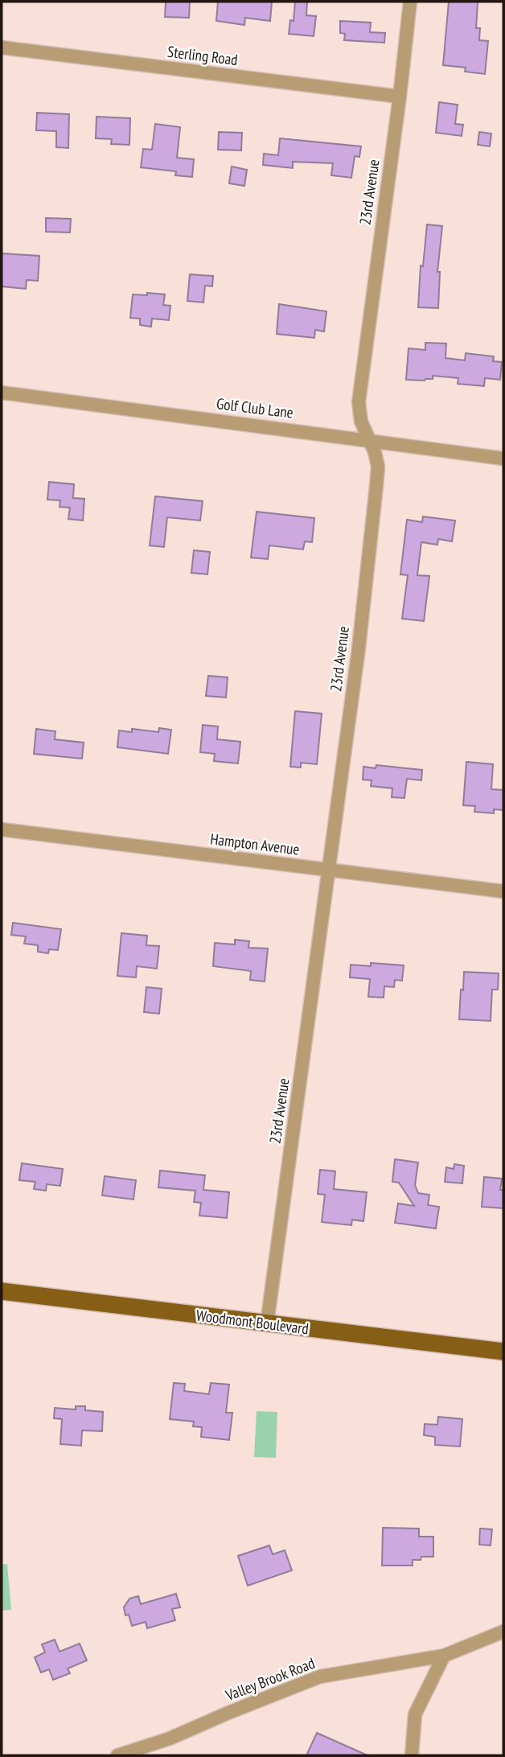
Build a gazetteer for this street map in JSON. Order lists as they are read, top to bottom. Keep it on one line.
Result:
{"streets":{"main road":["Woodmont Boulevard"],"street":["Sterling Road","23rd Avenue","Golf Club Lane","Hampton Avenue","Valley Brook Road"]},"crossings":[["Sterling Road","23rd Avenue"],["23rd Avenue","Golf Club Lane"],["23rd Avenue","Hampton Avenue"],["23rd Avenue","Woodmont Boulevard"]]}
